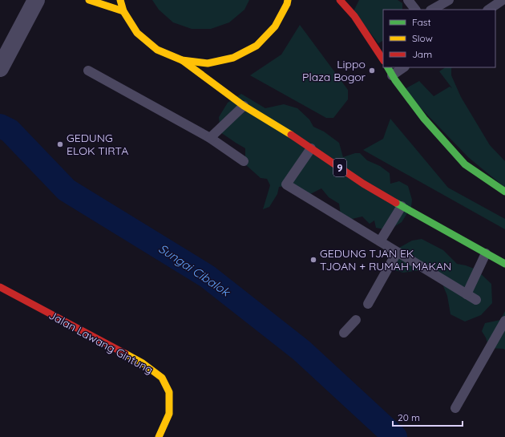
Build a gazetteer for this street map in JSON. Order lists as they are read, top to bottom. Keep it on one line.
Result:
{"streets":{"main road":["9","Jalan Lawang Gintung"]},"water":["Sungai Cibalok"],"places":["Lippo Plaza Bogor","GEDUNG ELOK TIRTA","GEDUNG TJAN EK TJOAN + RUMAH MAKAN"],"legend":["Fast","Slow","Jam"],"scale_bar":"20 m"}
